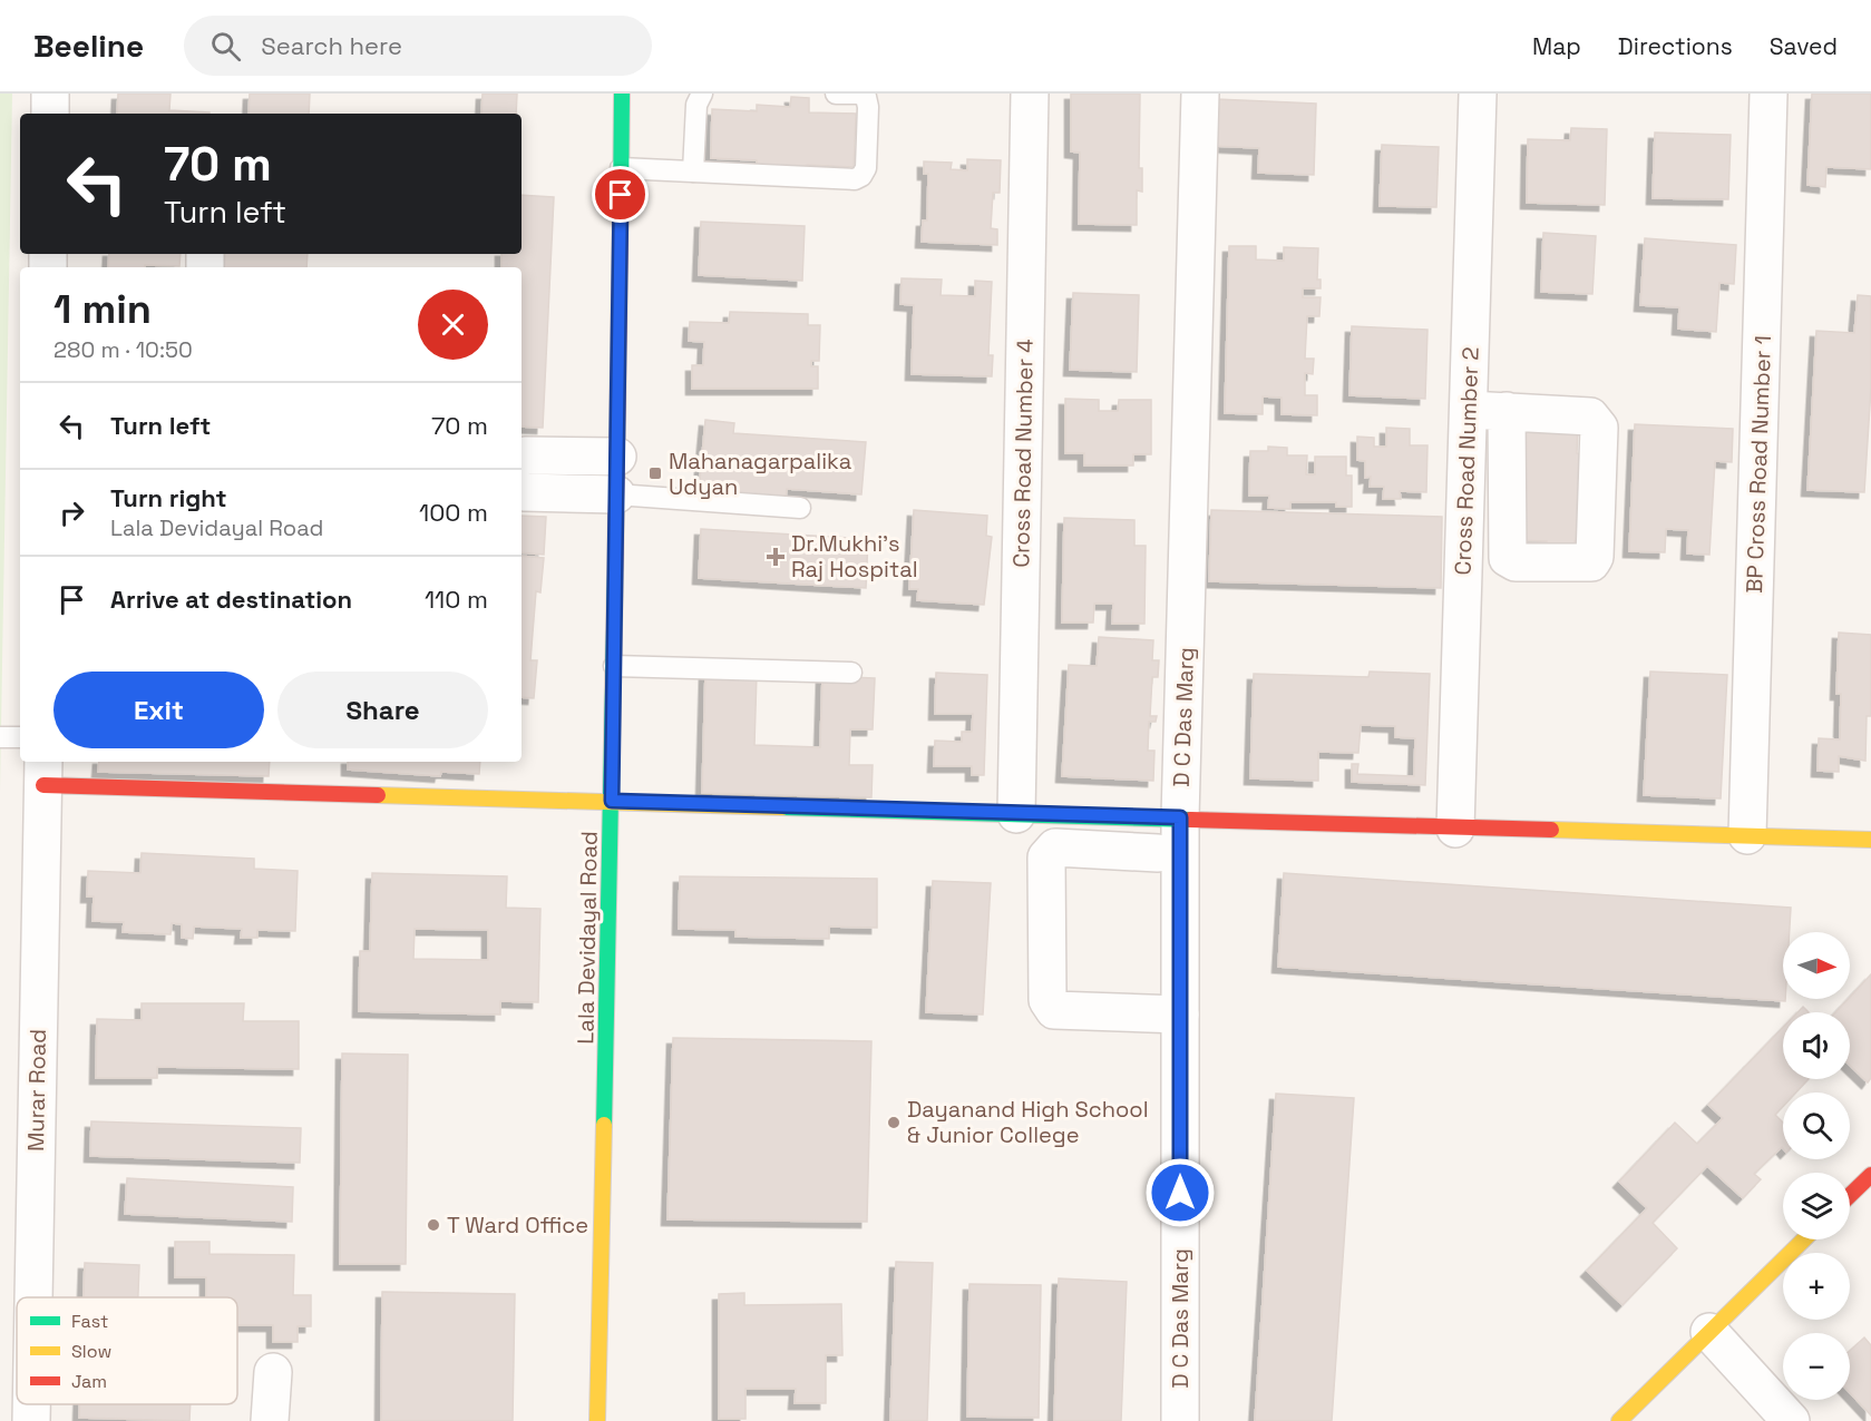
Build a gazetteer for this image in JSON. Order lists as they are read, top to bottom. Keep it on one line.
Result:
{"streets":{"street":["Cross Road Number 4","Cross Road Number 2","BP Cross Road Number 1","D C Das Marg","Lala Devidayal Road","Murar Road"]},"places":{"transit":["Mahanagarpalika Udyan"],"health":["Dr.Mukhi's Raj Hospital"],"other":["Dayanand High School & Junior College","T Ward Office"]},"legend":["Fast","Slow","Jam"],"north":"right","page":{"header":"Beeline","search":"Search here","nav":["Map","Directions","Saved"],"turn":["70 m","Turn left"],"heading":["1 min","280 m · 10:50"],"list":[{"name":"Turn left","value":"70 m"},{"name":"Turn right","note":"Lala Devidayal Road","value":"100 m"},{"name":"Arrive at destination","value":"110 m"}],"buttons":["Exit","Share"],"map_buttons":["+","−"]}}
